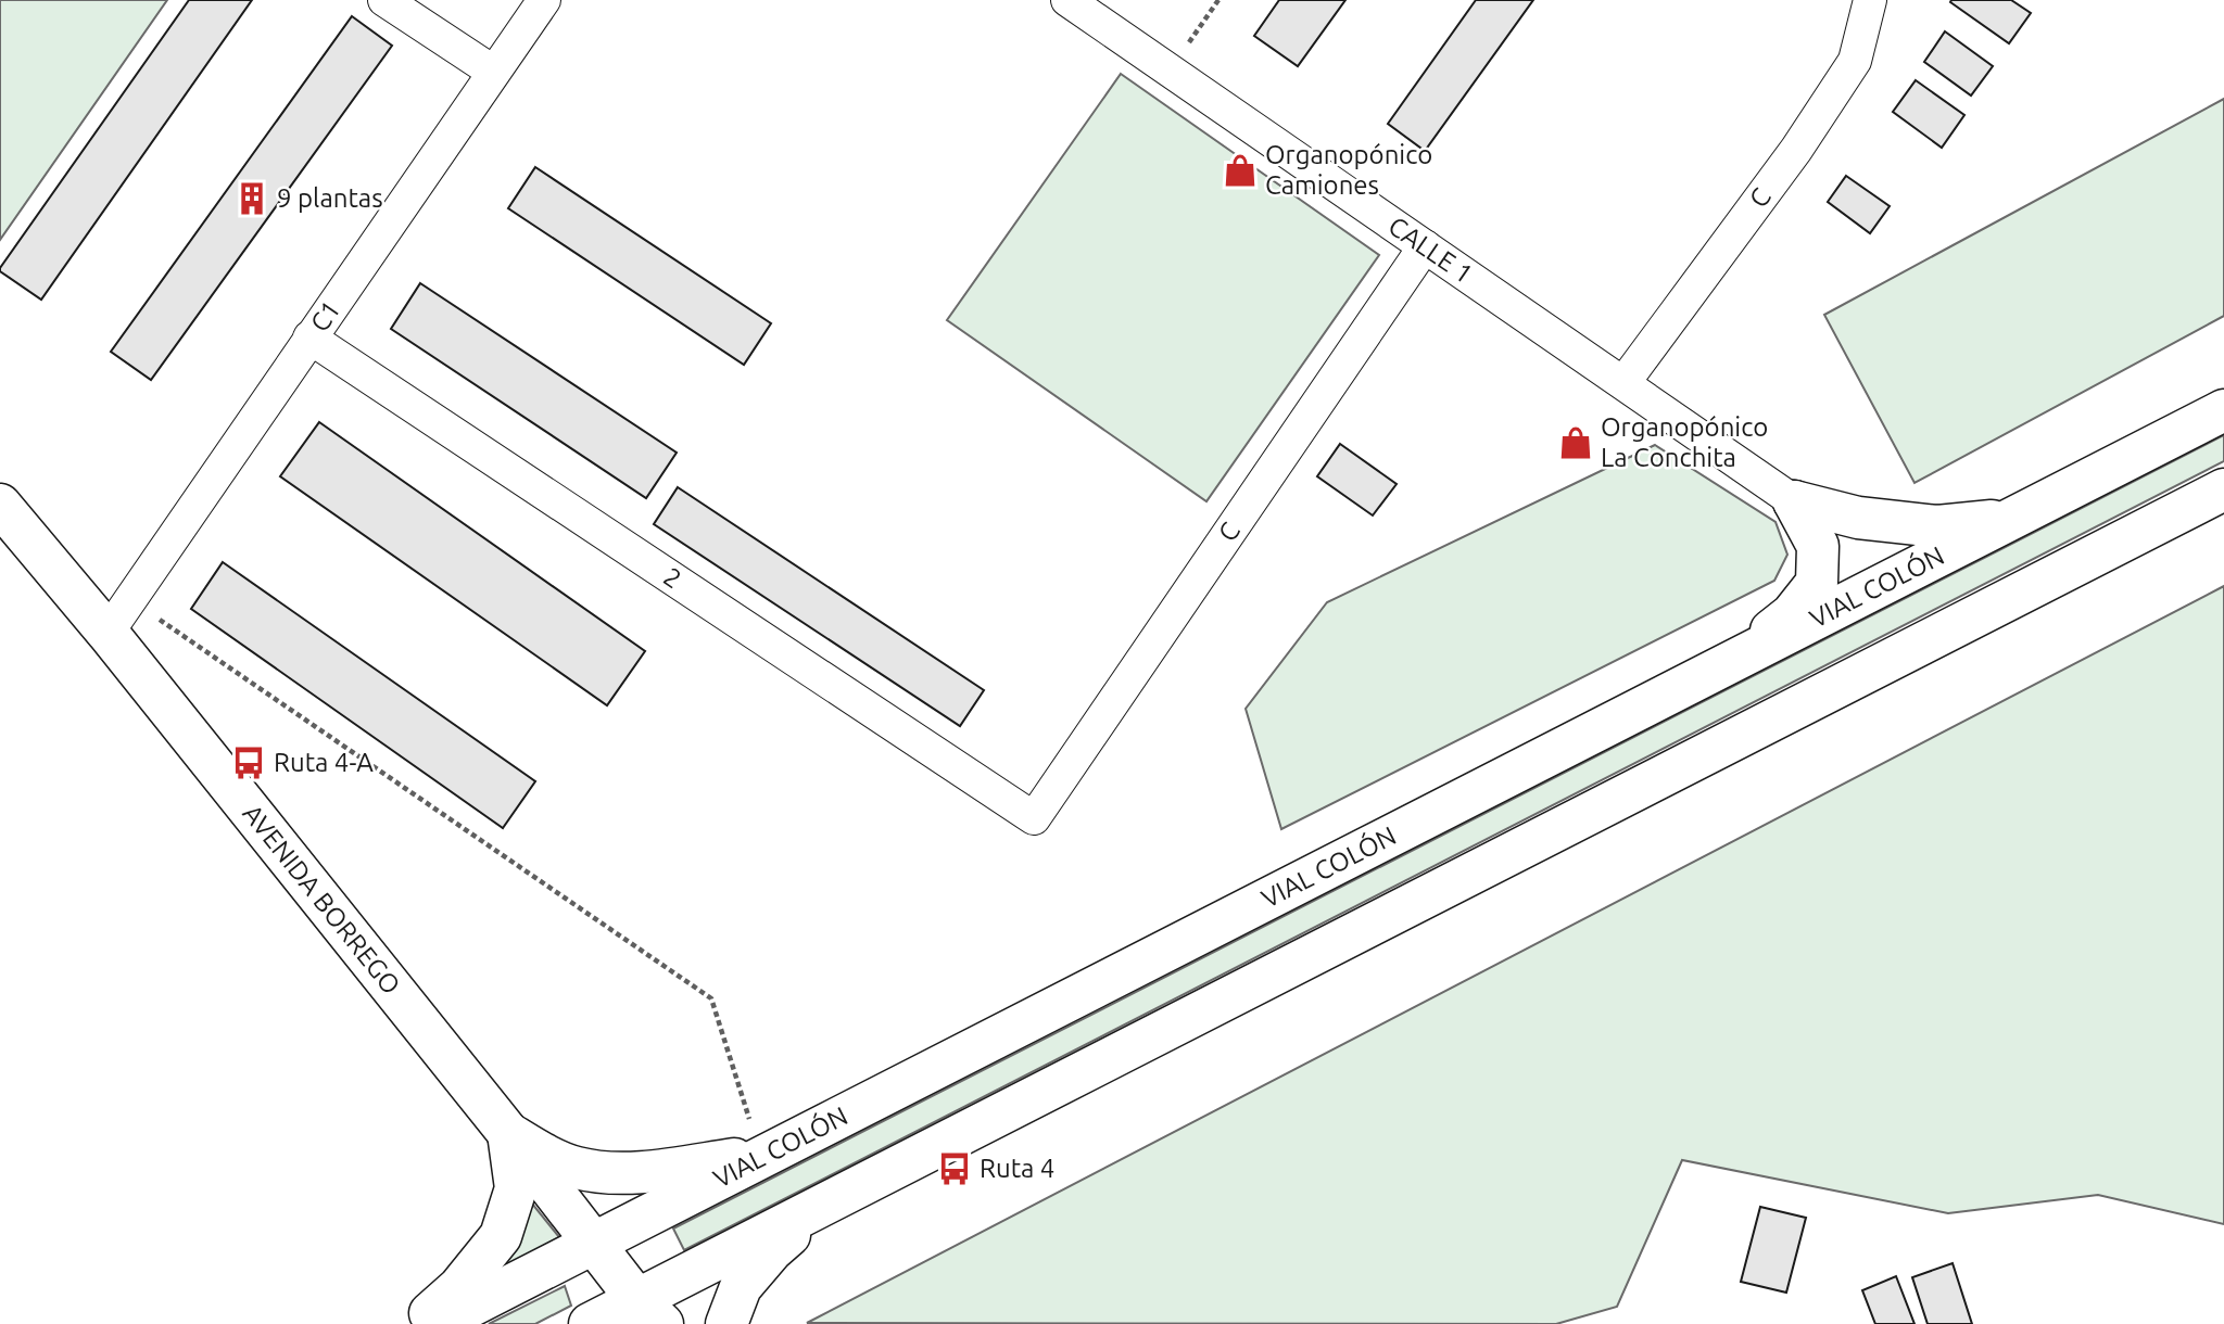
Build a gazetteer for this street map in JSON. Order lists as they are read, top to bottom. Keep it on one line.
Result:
{"streets":{"main road":["VIAL COLÓN","AVENIDA BORREGO"],"street":["C","CALLE 1","C1","2"]},"crossings":[["C","CALLE 1"],["C","2"],["C1","2"],["C1","AVENIDA BORREGO"],["VIAL COLÓN","AVENIDA BORREGO"]],"places":{"shop":["Organopónico Camiones","Organopónico La Conchita"],"building":["9 plantas"],"bus stop":["Ruta 4-A","Ruta 4"]}}
